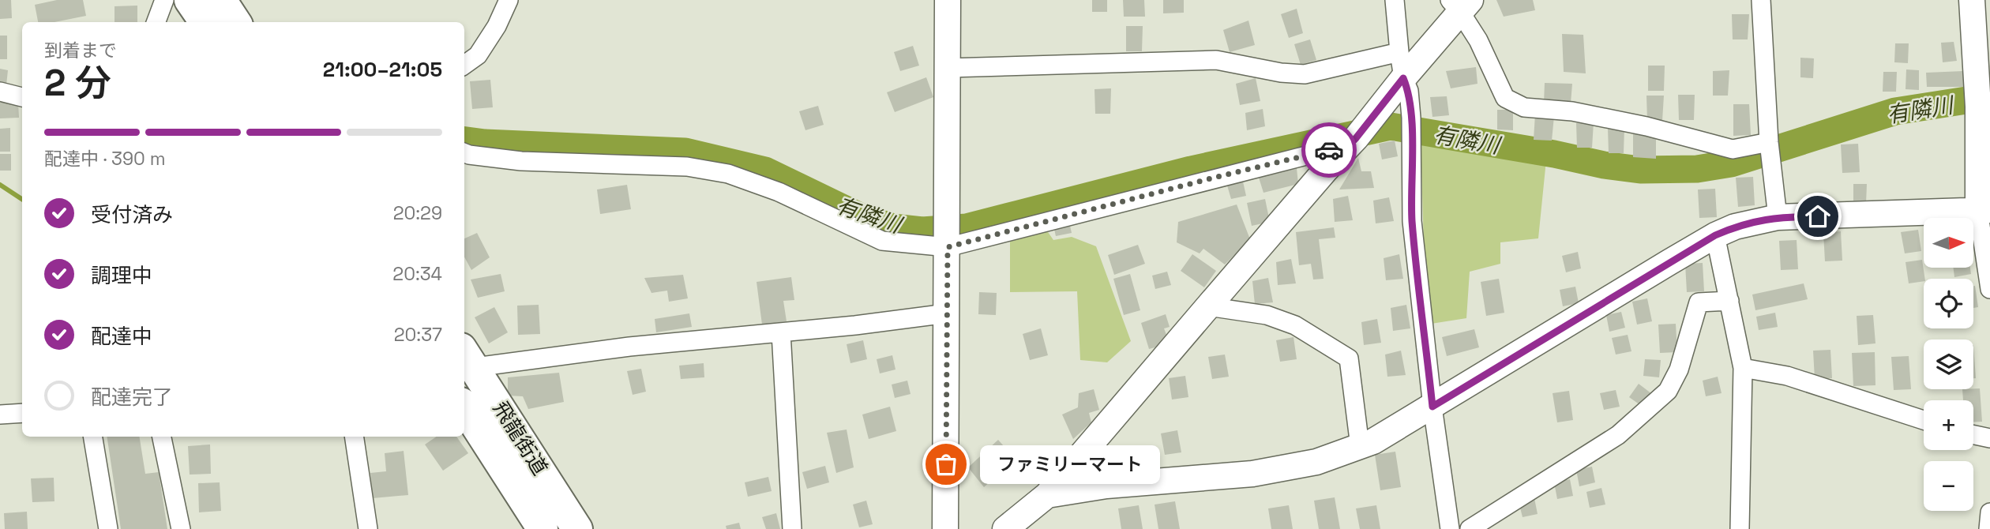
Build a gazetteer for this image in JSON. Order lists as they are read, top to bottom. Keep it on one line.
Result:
{"streets":{"highway":["飛龍街道"]},"water":["有隣川"],"places":["ファミリーマート"],"north":"right","page":{"heading":["2 分","到着まで","21:00–21:05"],"bar":"配達中 · 390 m","list":[["受付済み","20:29"],["調理中","20:34"],["配達中","20:37"],"配達完了"],"map_buttons":["+","−"],"bubble":"ファミリーマート"}}
